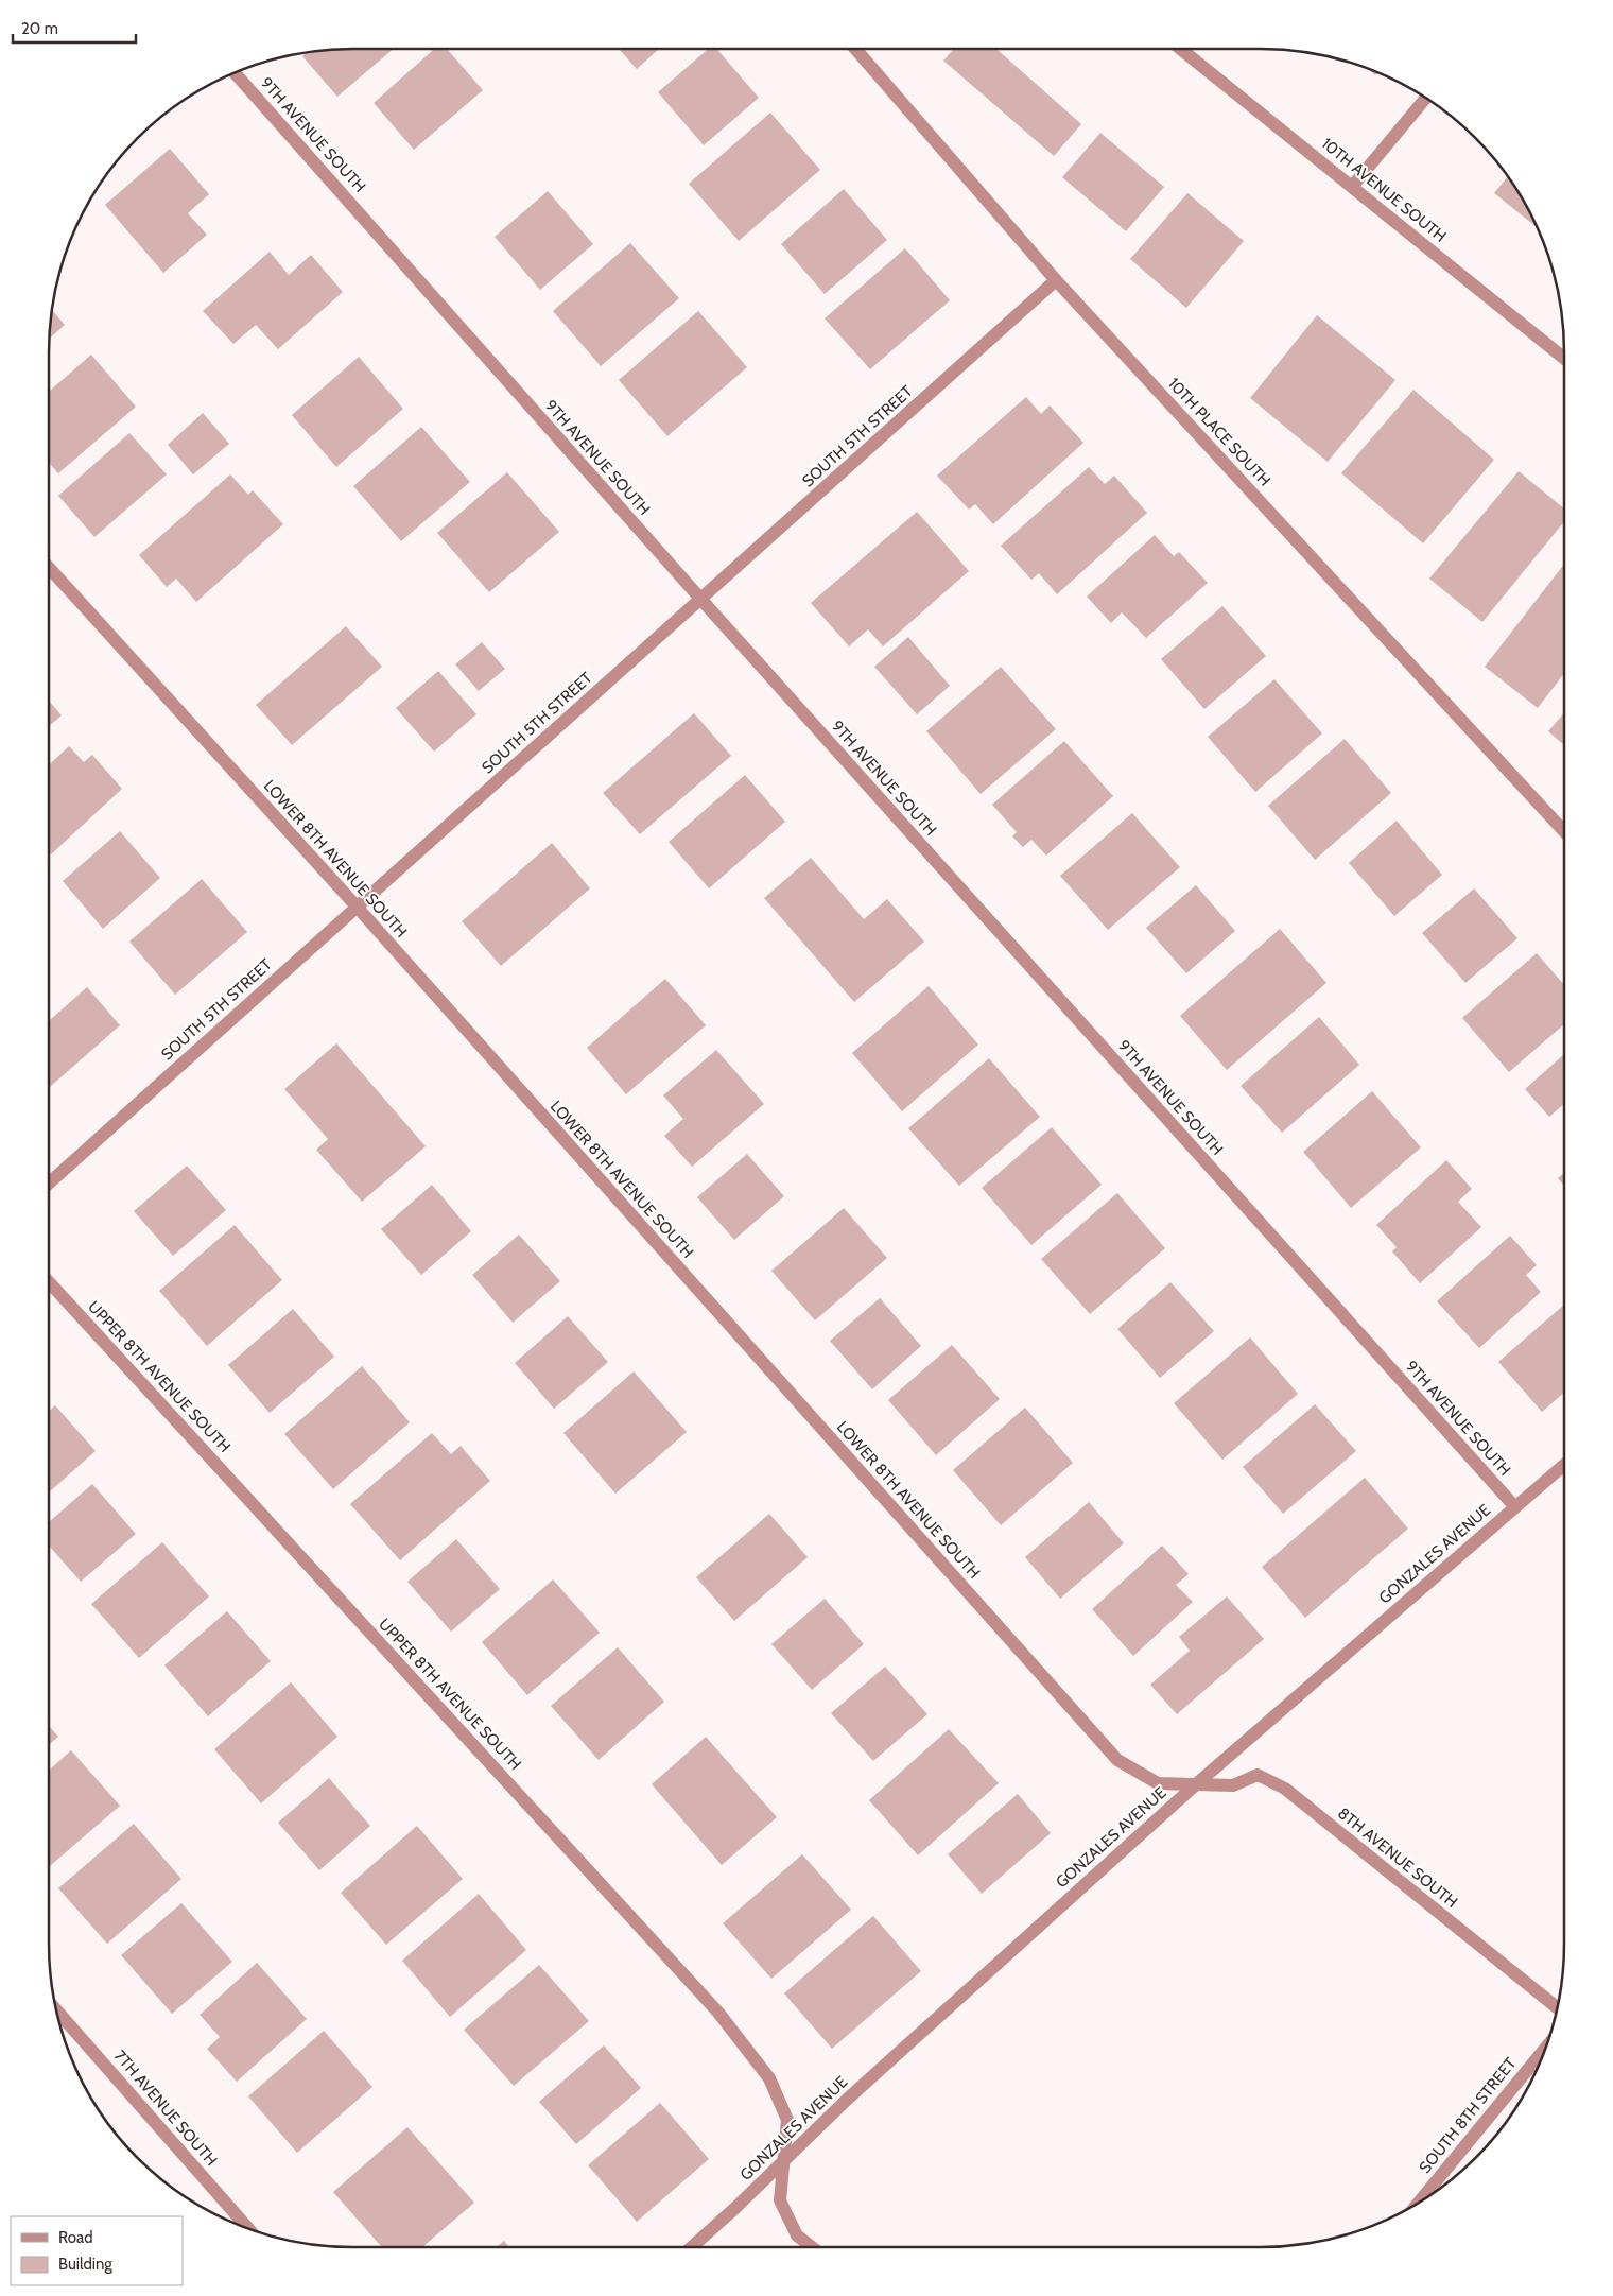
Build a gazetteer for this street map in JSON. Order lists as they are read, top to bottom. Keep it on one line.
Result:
{"streets":{"street":["9TH AVENUE SOUTH","10TH AVENUE SOUTH","10TH PLACE SOUTH","SOUTH 5TH STREET","LOWER 8TH AVENUE SOUTH","UPPER 8TH AVENUE SOUTH","GONZALES AVENUE","8TH AVENUE SOUTH","7TH AVENUE SOUTH","SOUTH 8TH STREET"]},"crossings":[["9TH AVENUE SOUTH","SOUTH 5TH STREET"],["9TH AVENUE SOUTH","GONZALES AVENUE"],["10TH PLACE SOUTH","SOUTH 5TH STREET"],["SOUTH 5TH STREET","LOWER 8TH AVENUE SOUTH"],["LOWER 8TH AVENUE SOUTH","GONZALES AVENUE"],["LOWER 8TH AVENUE SOUTH","8TH AVENUE SOUTH"],["UPPER 8TH AVENUE SOUTH","GONZALES AVENUE"],["GONZALES AVENUE","8TH AVENUE SOUTH"]],"legend":["Road","Building"],"scale_bar":"20 m"}
